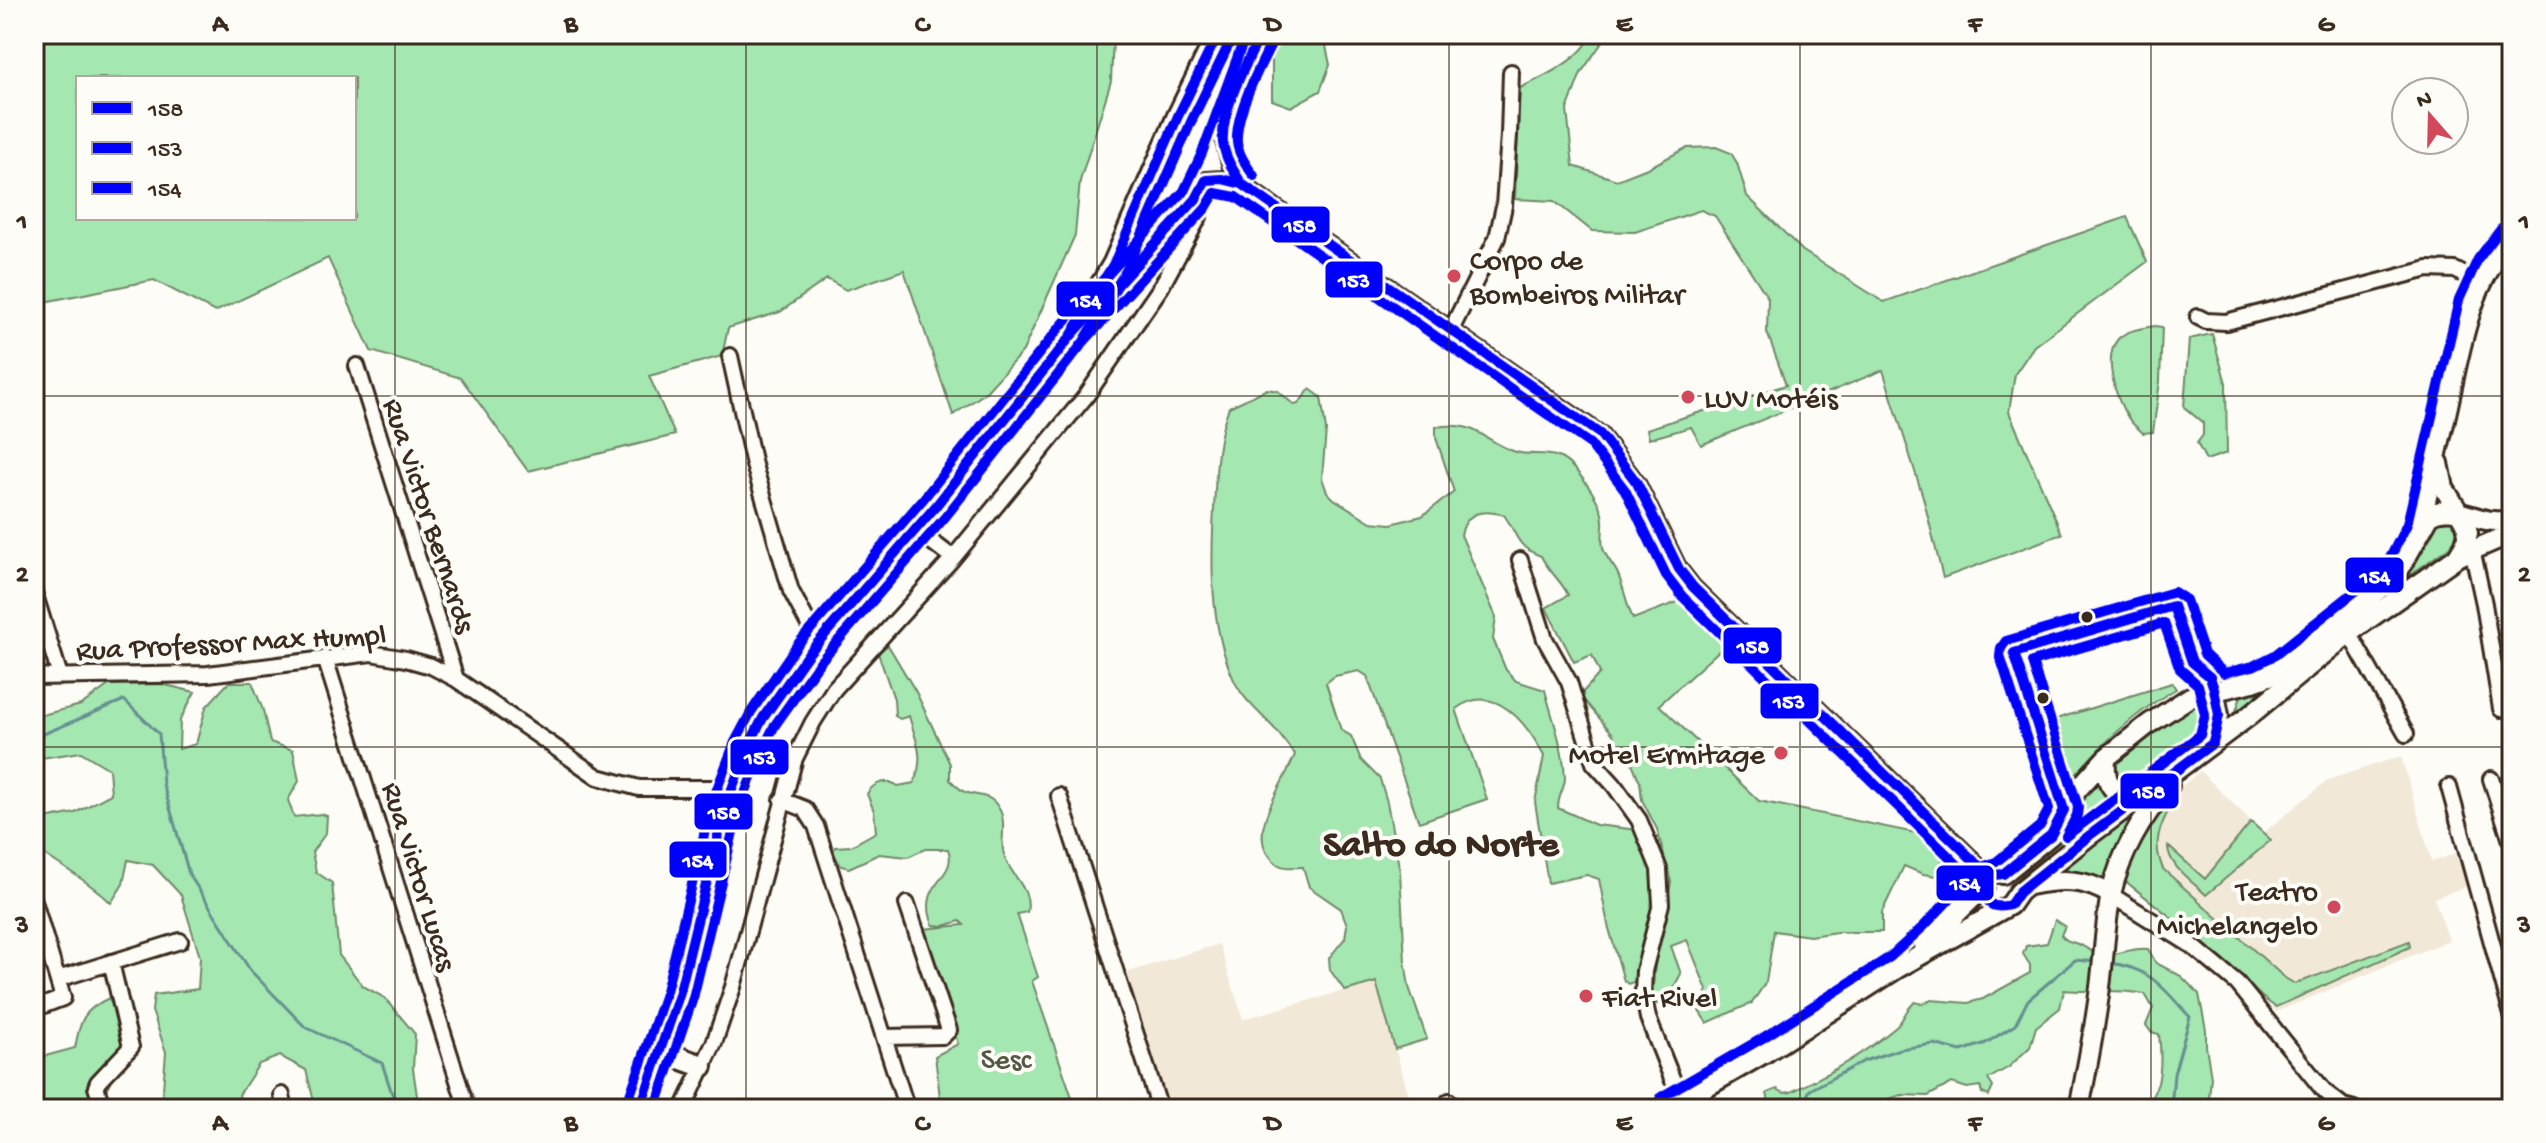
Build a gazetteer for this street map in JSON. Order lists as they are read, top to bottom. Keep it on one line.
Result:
{"streets":{"street":["Rua Victor Bernards","Rua Professor Max Humpl","Rua Victor Lucas"]},"crossings":[["Rua Victor Bernards","Rua Professor Max Humpl"],["Rua Professor Max Humpl","Rua Victor Lucas"]],"districts":["Salto do Norte"],"parks":["Sesc"],"places":["Corpo de Bombeiros Militar","LUV Motéis","Motel Ermitage","Teatro Michelangelo","Fiat Rivel"],"lines":["transit line 158","transit line 154","transit line 153"],"legend":["158","153","154"],"north":"top","grid":{"columns":["A","B","C","D","E","F","G"],"rows":["1","2","3"]}}
